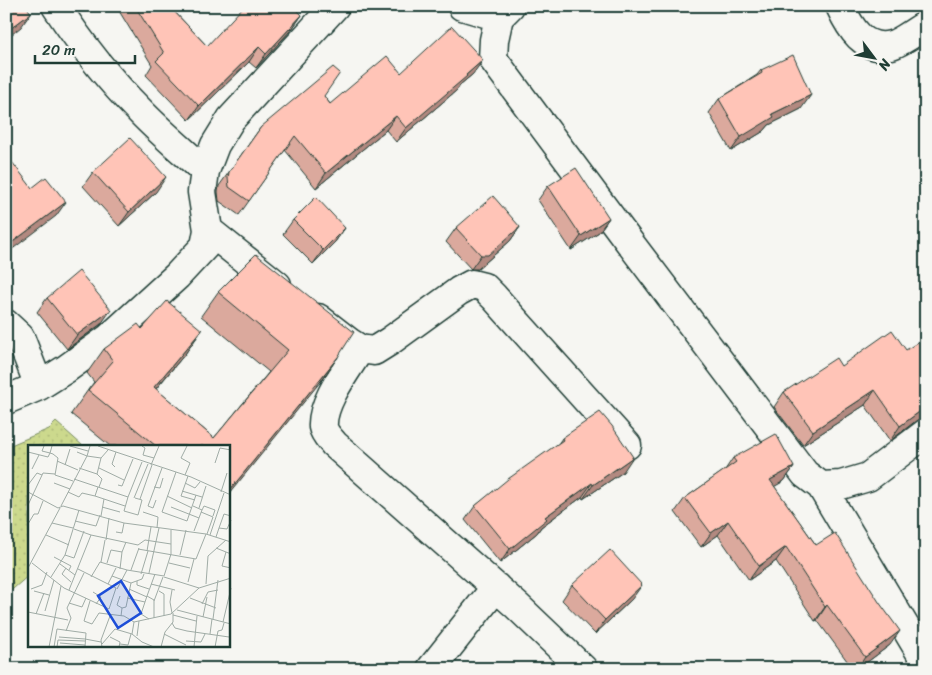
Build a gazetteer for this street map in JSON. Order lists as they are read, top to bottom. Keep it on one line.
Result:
{"scale_bar":"20 m","north":"bottom right"}
